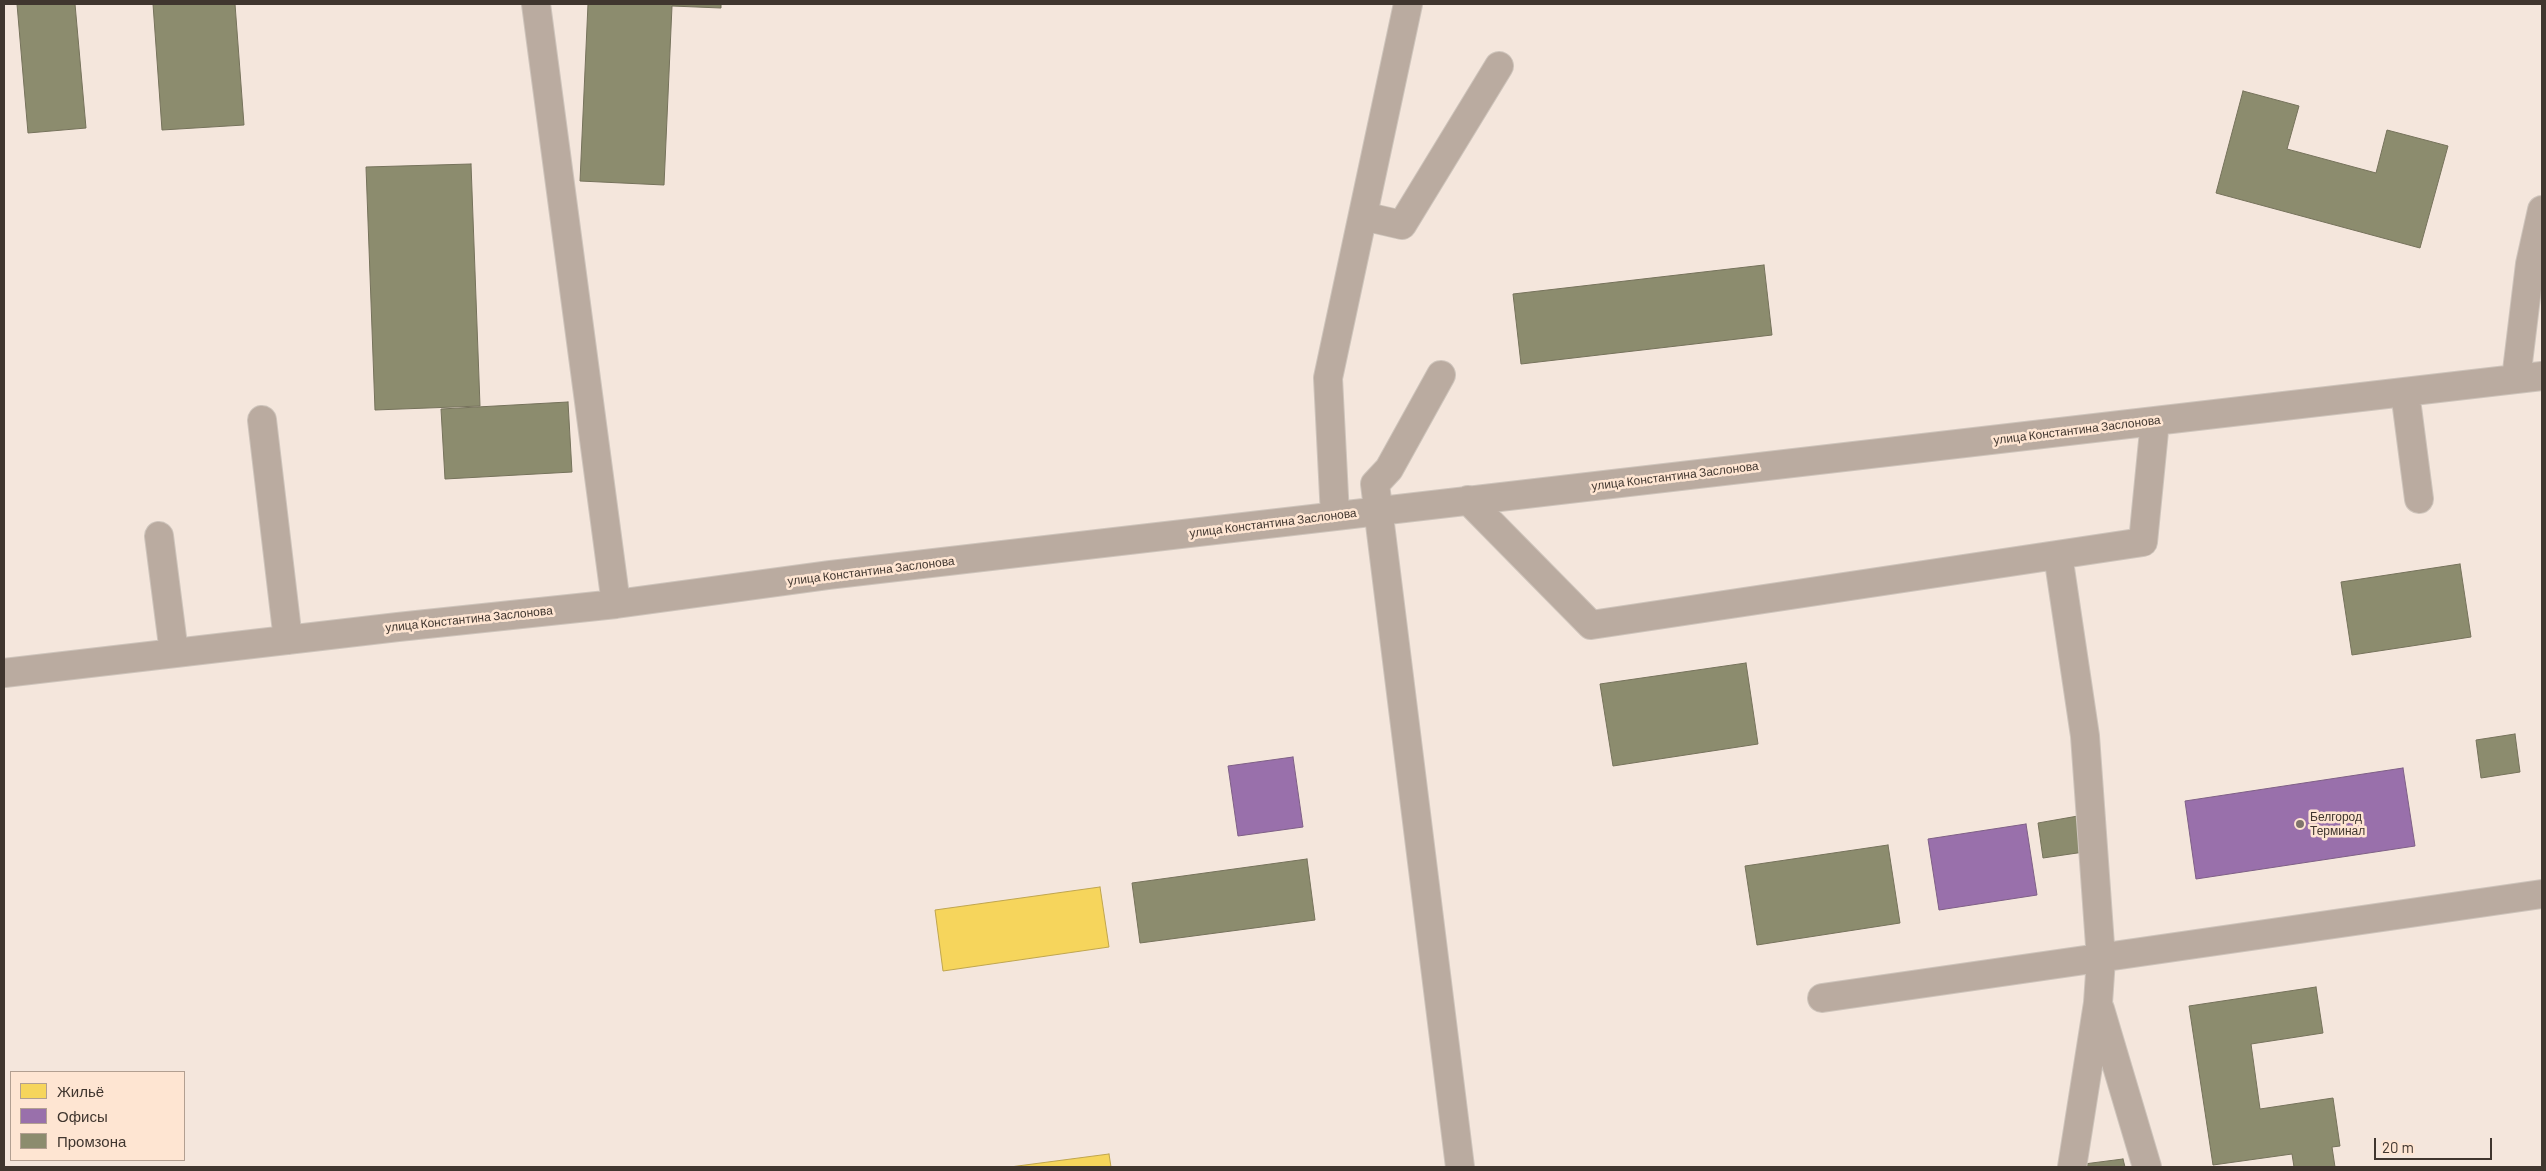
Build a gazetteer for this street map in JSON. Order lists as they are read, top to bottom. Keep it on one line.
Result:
{"streets":{"street":["улица Константина Заслонова"]},"places":["Белгород Терминал"],"legend":["Жильё","Офисы","Промзона"],"scale_bar":"20 m"}
